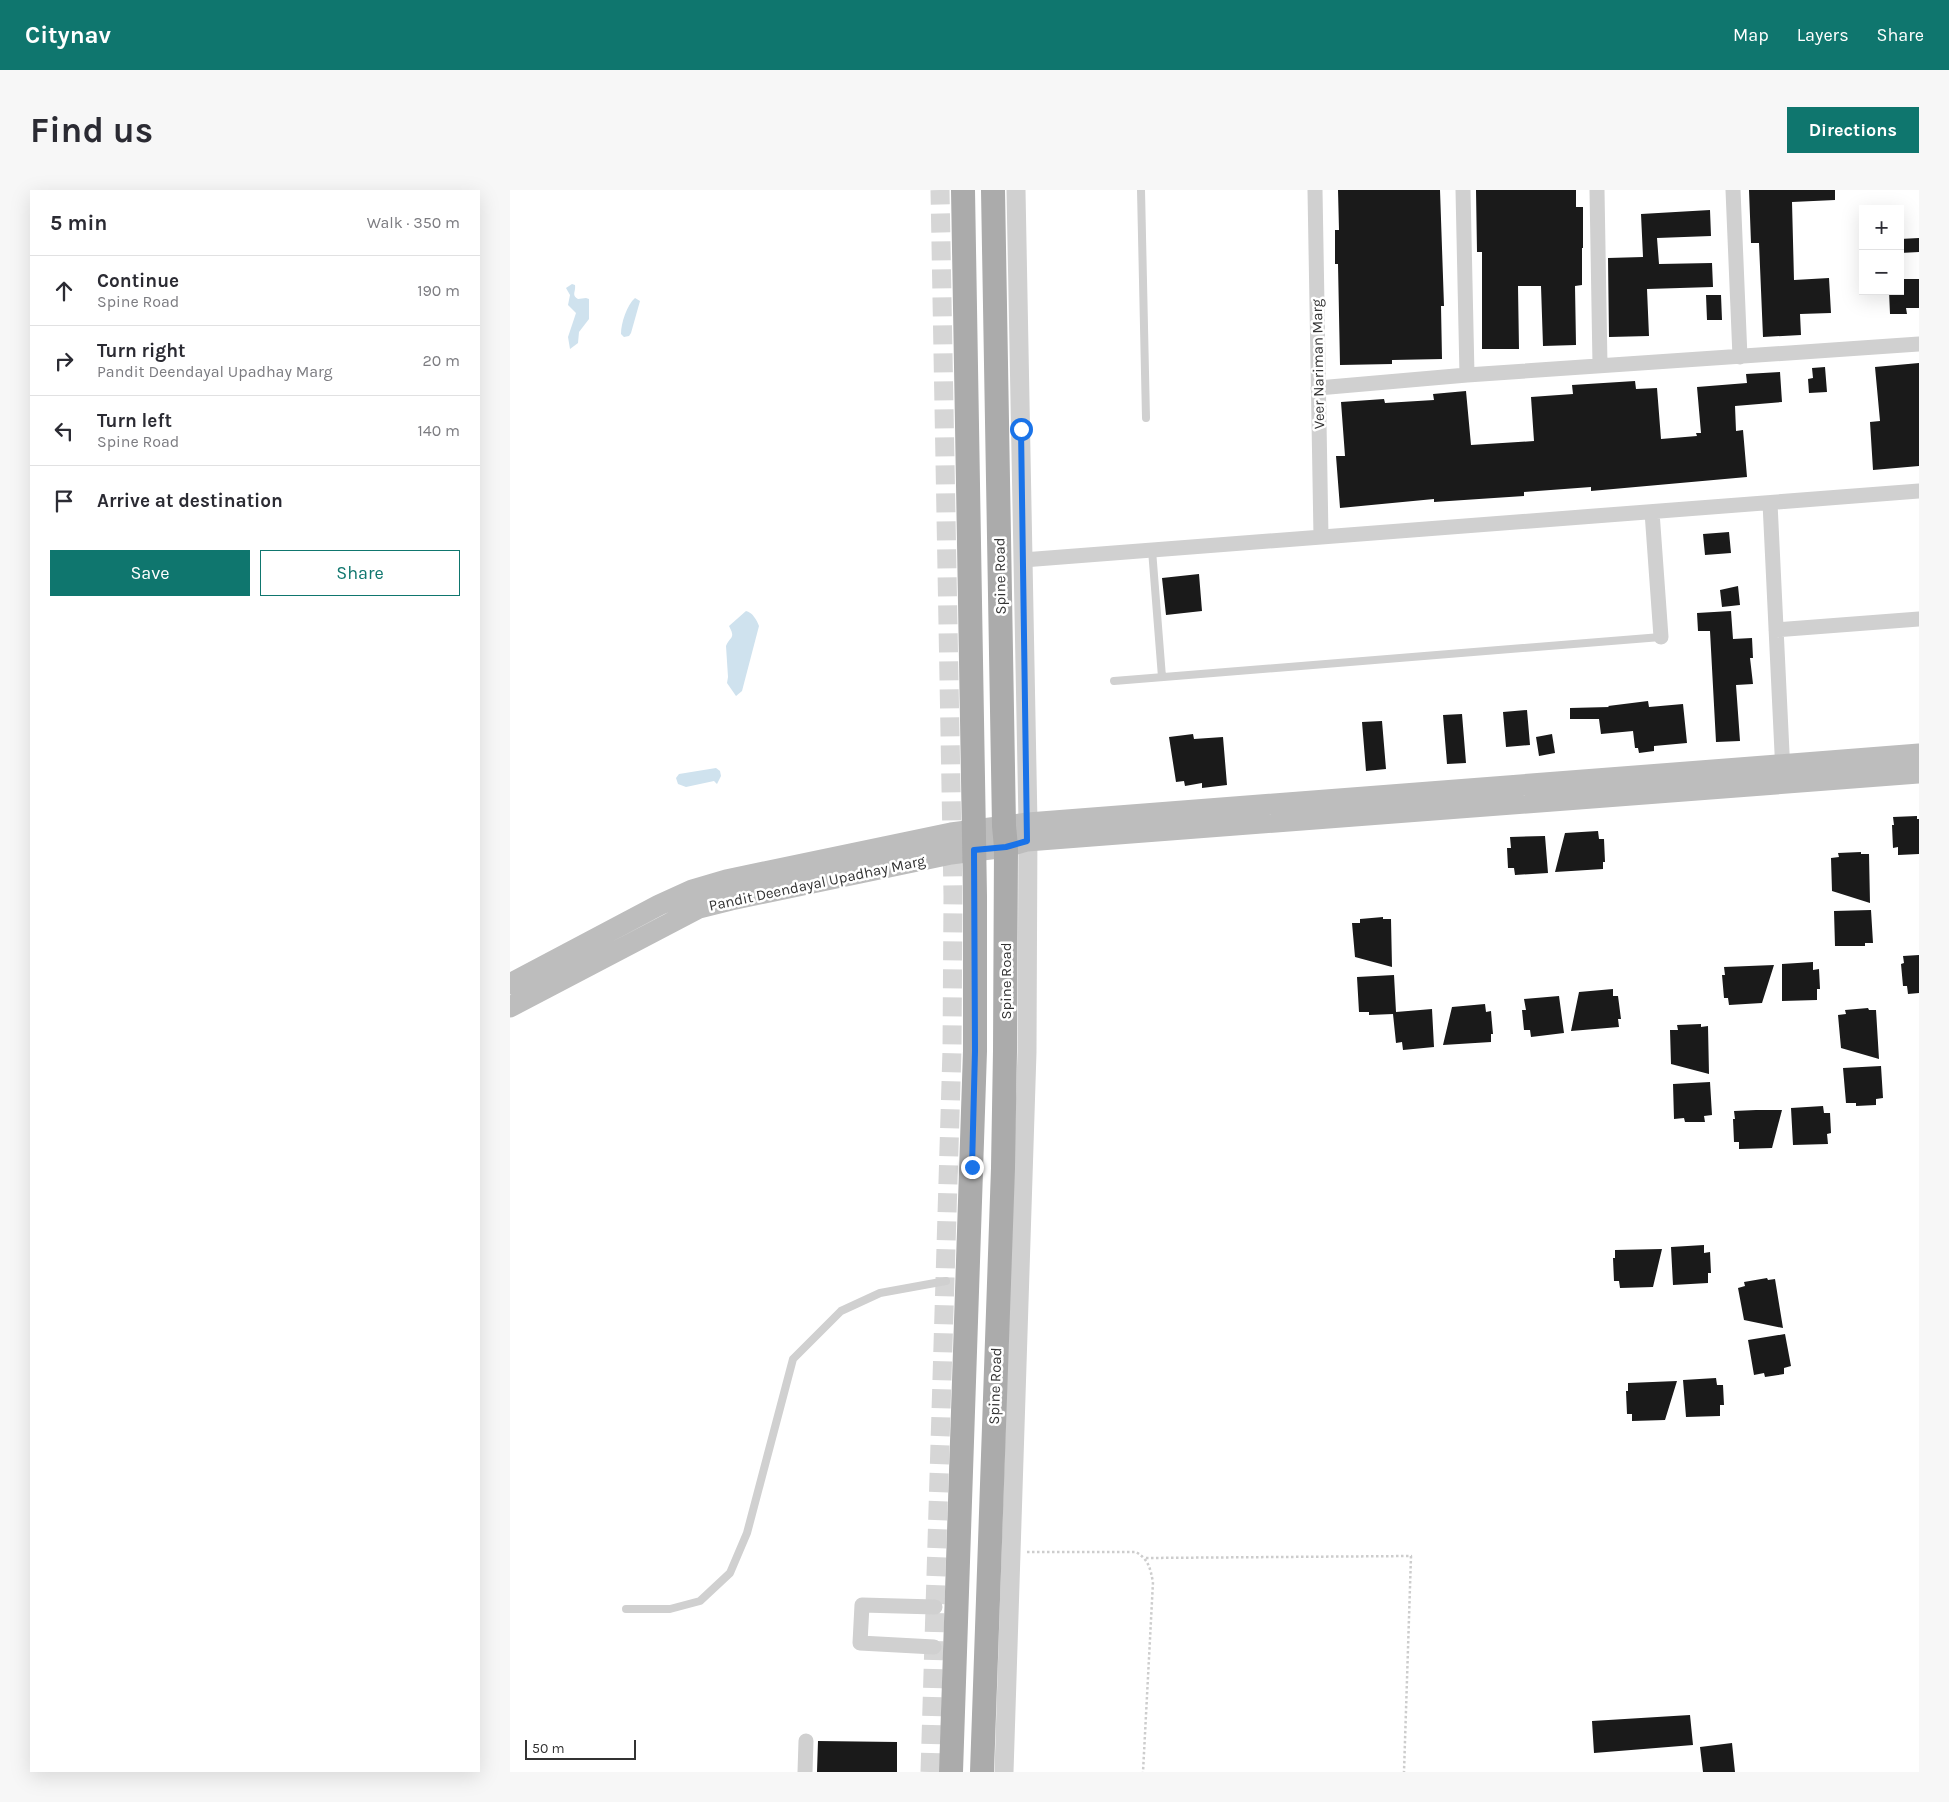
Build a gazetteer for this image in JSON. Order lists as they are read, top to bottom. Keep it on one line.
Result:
{"streets":{"main road":["Spine Road","Pandit Deendayal Upadhay Marg"],"street":["Veer Nariman Marg"]},"crossings":[["Spine Road","Pandit Deendayal Upadhay Marg"]],"scale_bar":"50 m","page":{"header":"Citynav","nav":["Map","Layers","Share"],"buttons":["Directions",["Save","Share"]],"title":"Find us","heading":["5 min","Walk · 350 m"],"map_buttons":["+","−"],"list":[["Continue","Spine Road","190 m"],["Turn right","Pandit Deendayal Upadhay Marg","20 m"],["Turn left","Spine Road","140 m"],"Arrive at destination"],"scale":"50 m"}}
